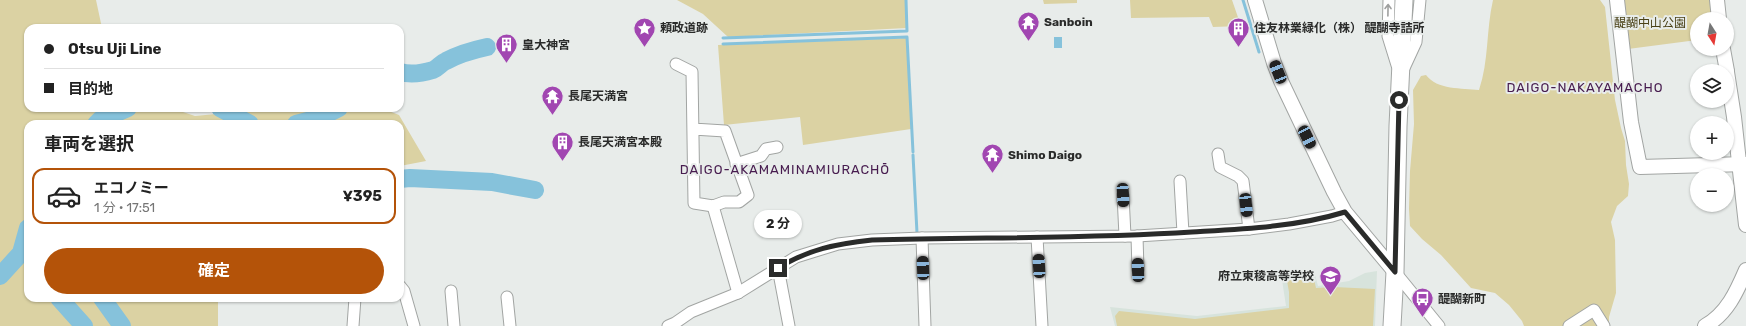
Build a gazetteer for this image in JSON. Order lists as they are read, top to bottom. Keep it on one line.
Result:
{"districts":["DAIGO-NAKAYAMACHO","DAIGO-AKAMAMINAMIURACHŌ"],"parks":["醍醐中山公園"],"places":{"temple":["Sanboin","長尾天満宮","Shimo Daigo"],"place":["頼政道跡"],"building":["住友林業緑化（株） 醍醐寺詰所","皇大神宮","長尾天満宮本殿"],"school or university":["府立東稜高等学校"],"bus stop":["醍醐新町"]},"north":"bottom","page":{"map_buttons":["+","−"],"banner":["Otsu Uji Line","目的地"],"heading":"車両を選択","list":[{"name":"エコノミー","note":"1 分 · 17:51","value":"¥395"}],"bubble":"2 分","buttons":"確定"}}
